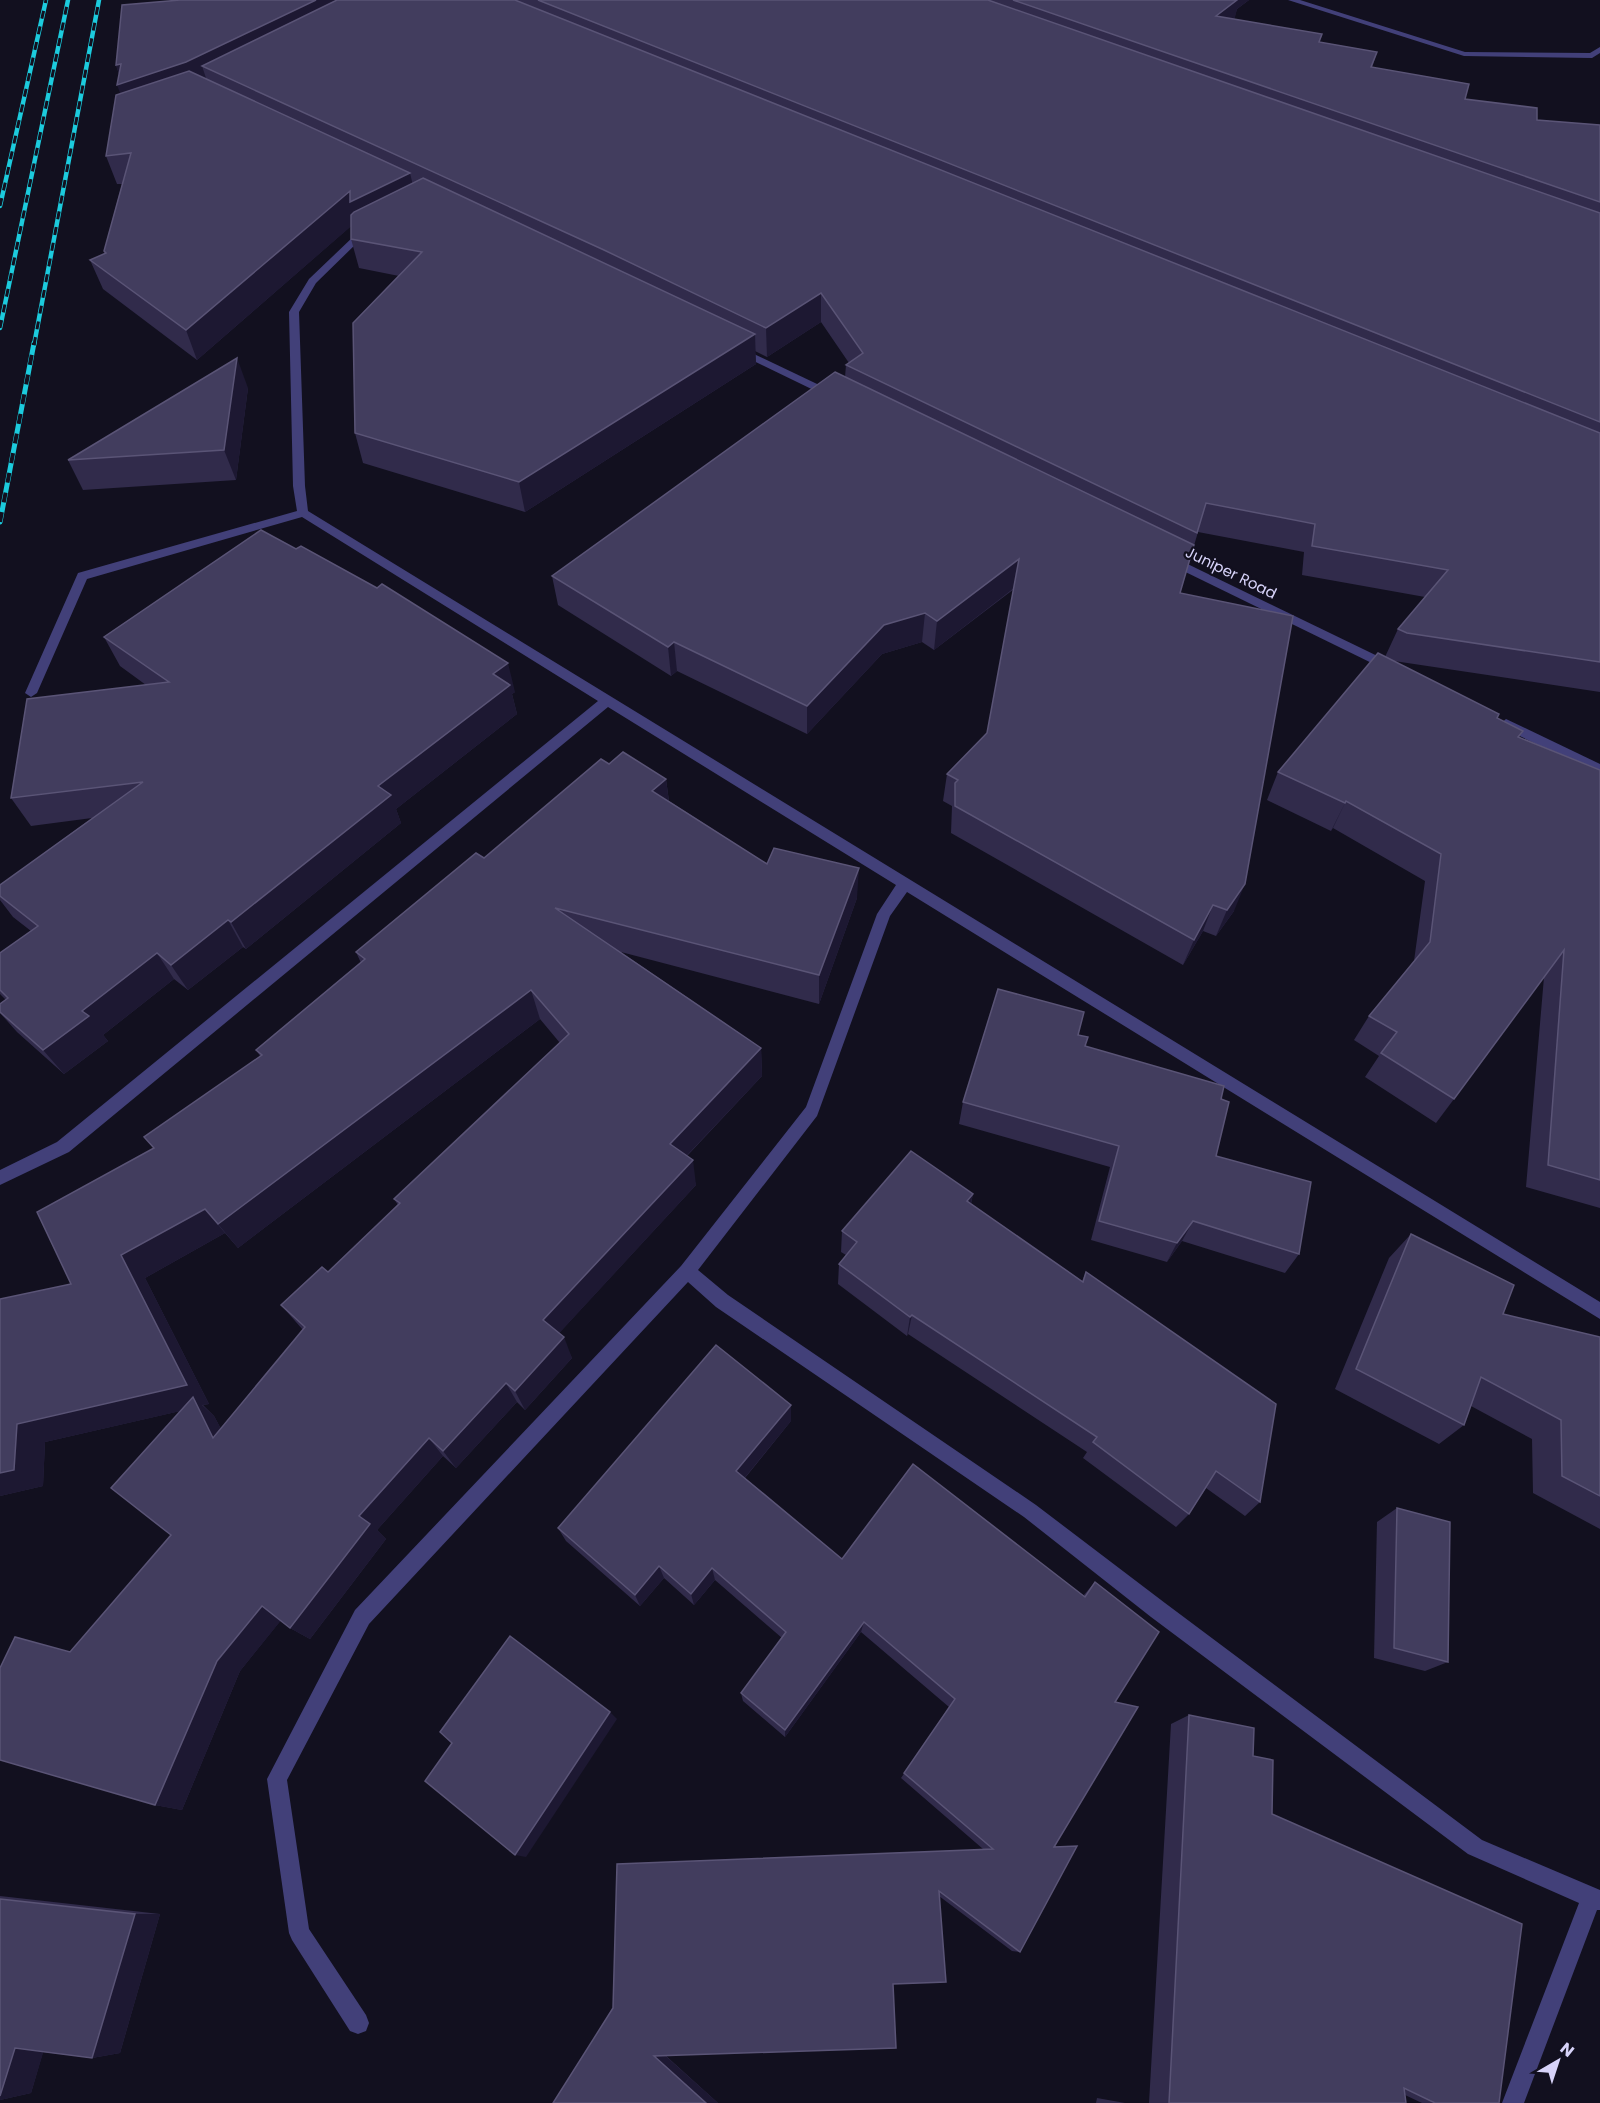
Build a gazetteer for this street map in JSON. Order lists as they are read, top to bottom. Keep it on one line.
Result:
{"streets":{"street":["Juniper Road"]},"north":"top right"}
